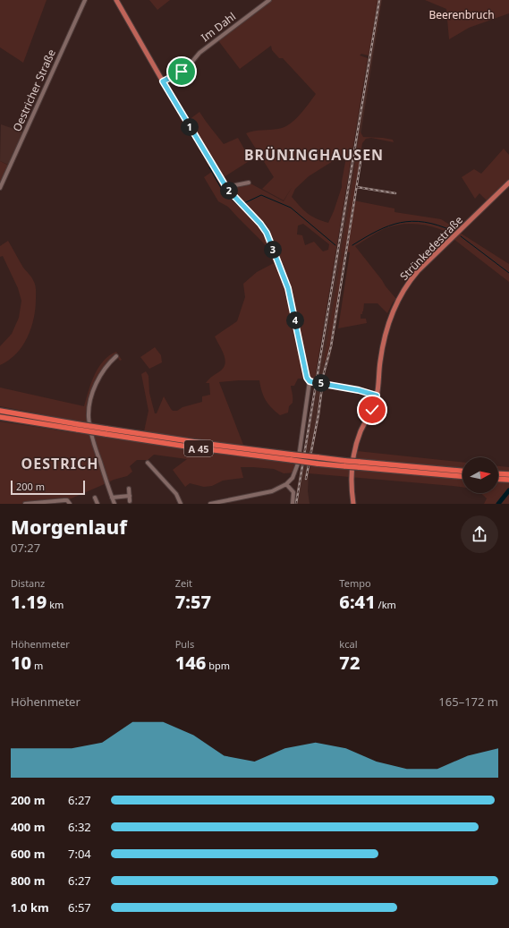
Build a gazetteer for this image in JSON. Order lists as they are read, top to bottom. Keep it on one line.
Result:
{"streets":{"highway":["A 45"],"main road":["Strünkedestraße"],"street":["Im Dahl","Oestricher Straße"]},"districts":["BRÜNINGHAUSEN","OESTRICH"],"parks":["Beerenbruch"],"scale_bar":"200 m","north":"right","page":{"pins":["1","2","3","4","5"],"scale":"200 m","heading":["Morgenlauf","07:27"],"stats":[["Distanz","1.19 km"],["Zeit","7:57"],["Tempo","6:41 /km"],["Höhenmeter","10 m"],["Puls","146 bpm"],["kcal","72"]],"chart":["Höhenmeter","165–172 m"],"list":[{"name":"200 m","note":"6:27"},{"name":"400 m","note":"6:32"},{"name":"600 m","note":"7:04"},{"name":"800 m","note":"6:27"},{"name":"1.0 km","note":"6:57"}]}}
